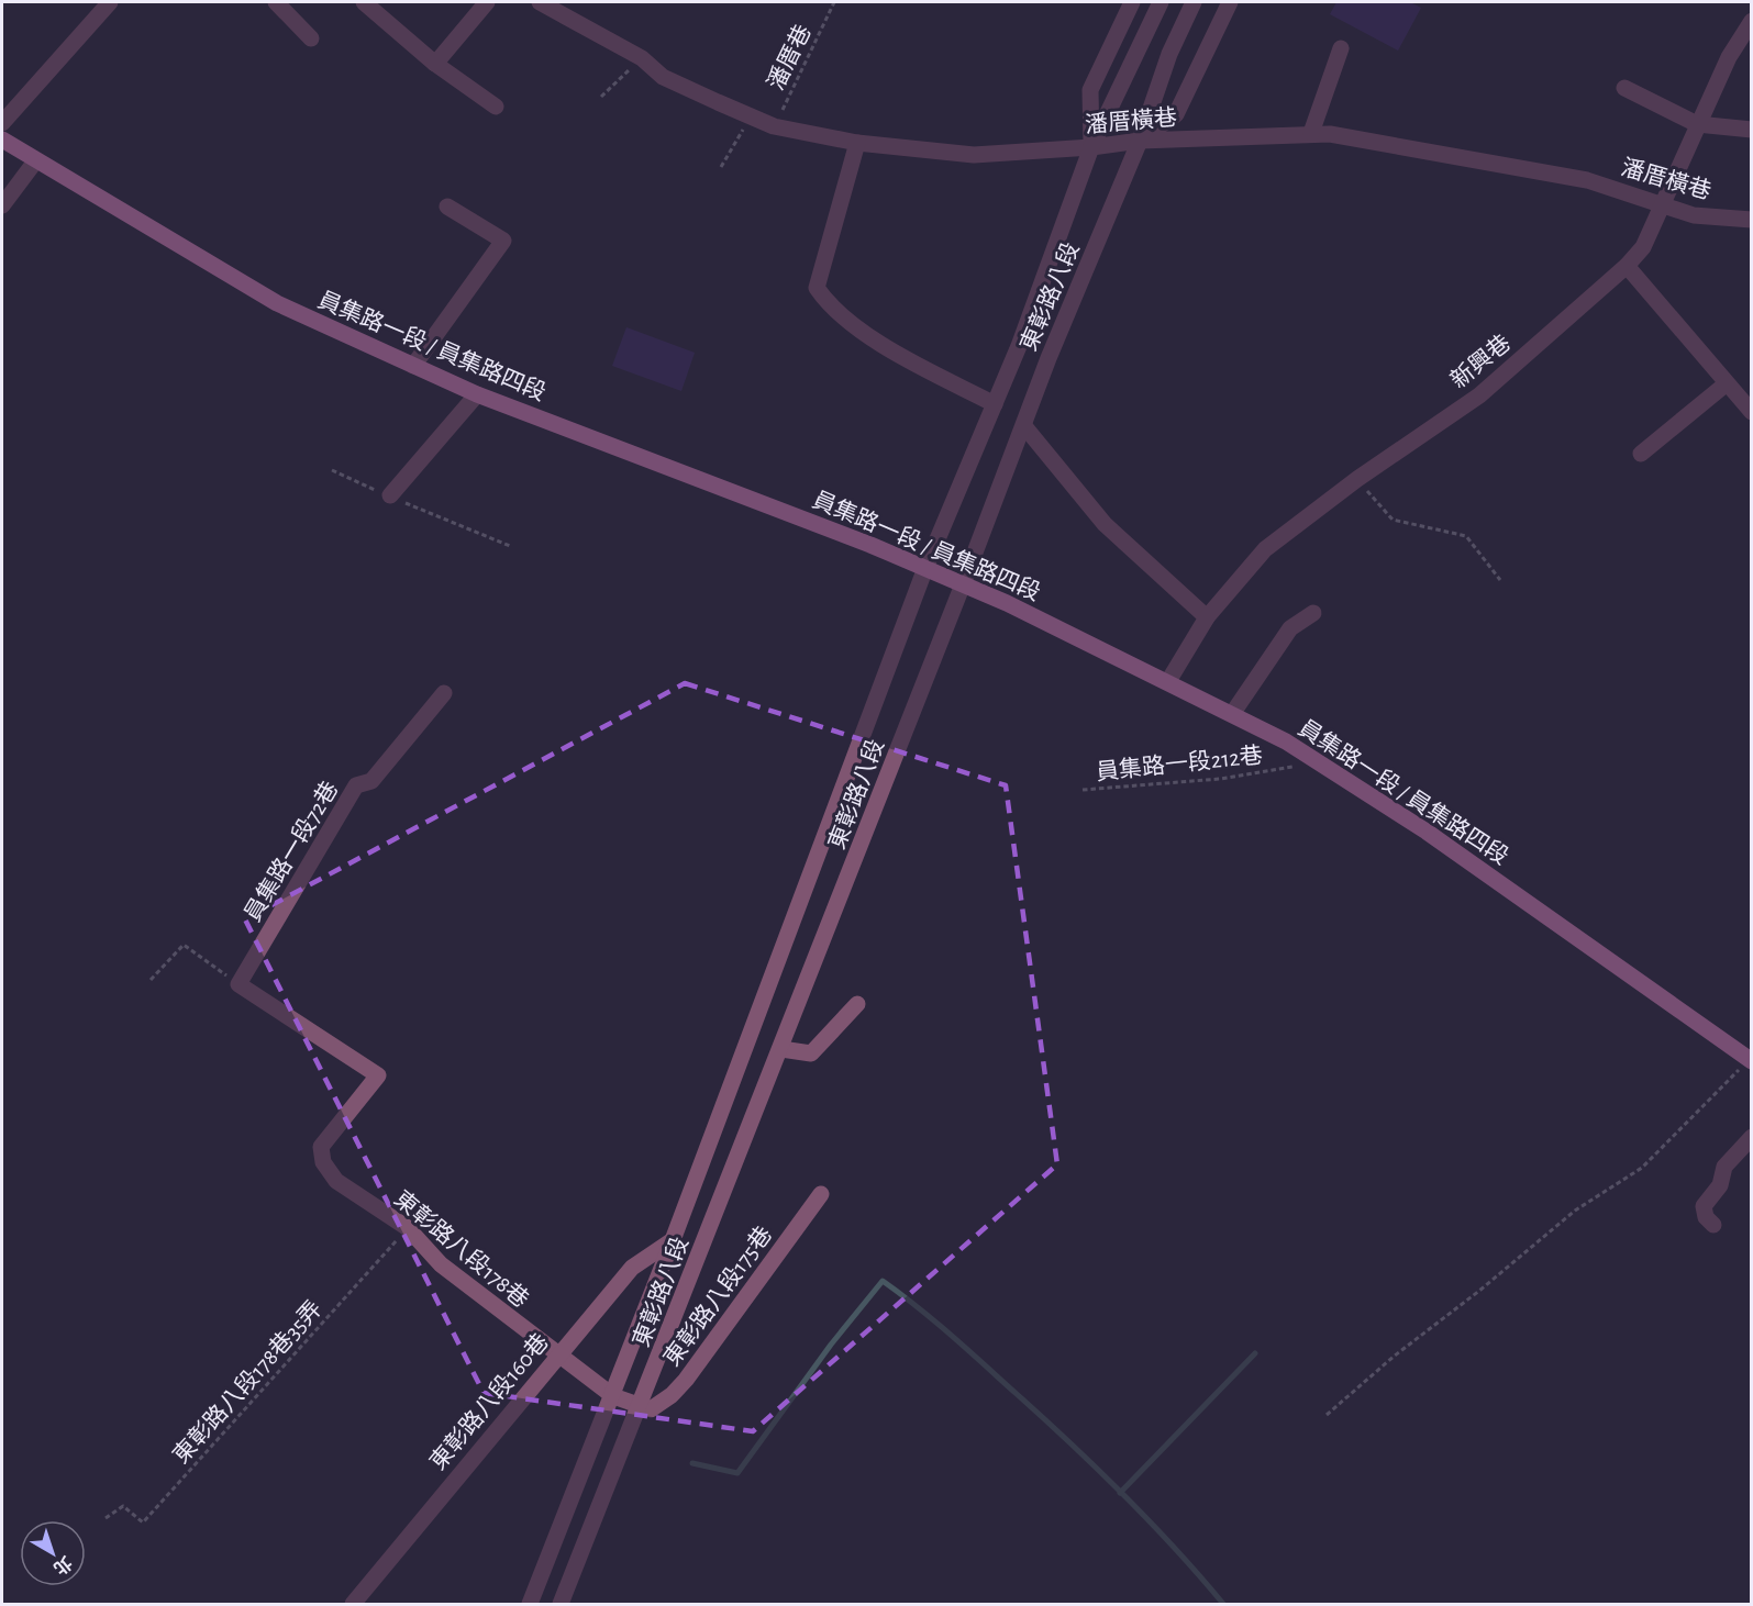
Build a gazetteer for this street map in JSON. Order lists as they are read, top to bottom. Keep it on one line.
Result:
{"streets":{"main road":["員集路一段 / 員集路四段"],"street":["潘厝橫巷","東彰路八段","新興巷","員集路一段72巷","東彰路八段178巷","東彰路八段175巷","東彰路八段160巷"],"path":["潘厝巷","員集路一段212巷","東彰路八段178巷35弄"]},"crossings":[["潘厝巷","潘厝橫巷"],["潘厝橫巷","東彰路八段"],["潘厝橫巷","新興巷"],["東彰路八段","員集路一段 / 員集路四段"],["東彰路八段","東彰路八段178巷"],["東彰路八段","東彰路八段175巷"],["東彰路八段","東彰路八段160巷"],["員集路一段 / 員集路四段","新興巷"],["員集路一段 / 員集路四段","員集路一段212巷"],["員集路一段72巷","東彰路八段178巷"],["東彰路八段178巷","東彰路八段175巷"],["東彰路八段178巷","東彰路八段178巷35弄"],["東彰路八段178巷","東彰路八段160巷"]],"north":"bottom right"}
